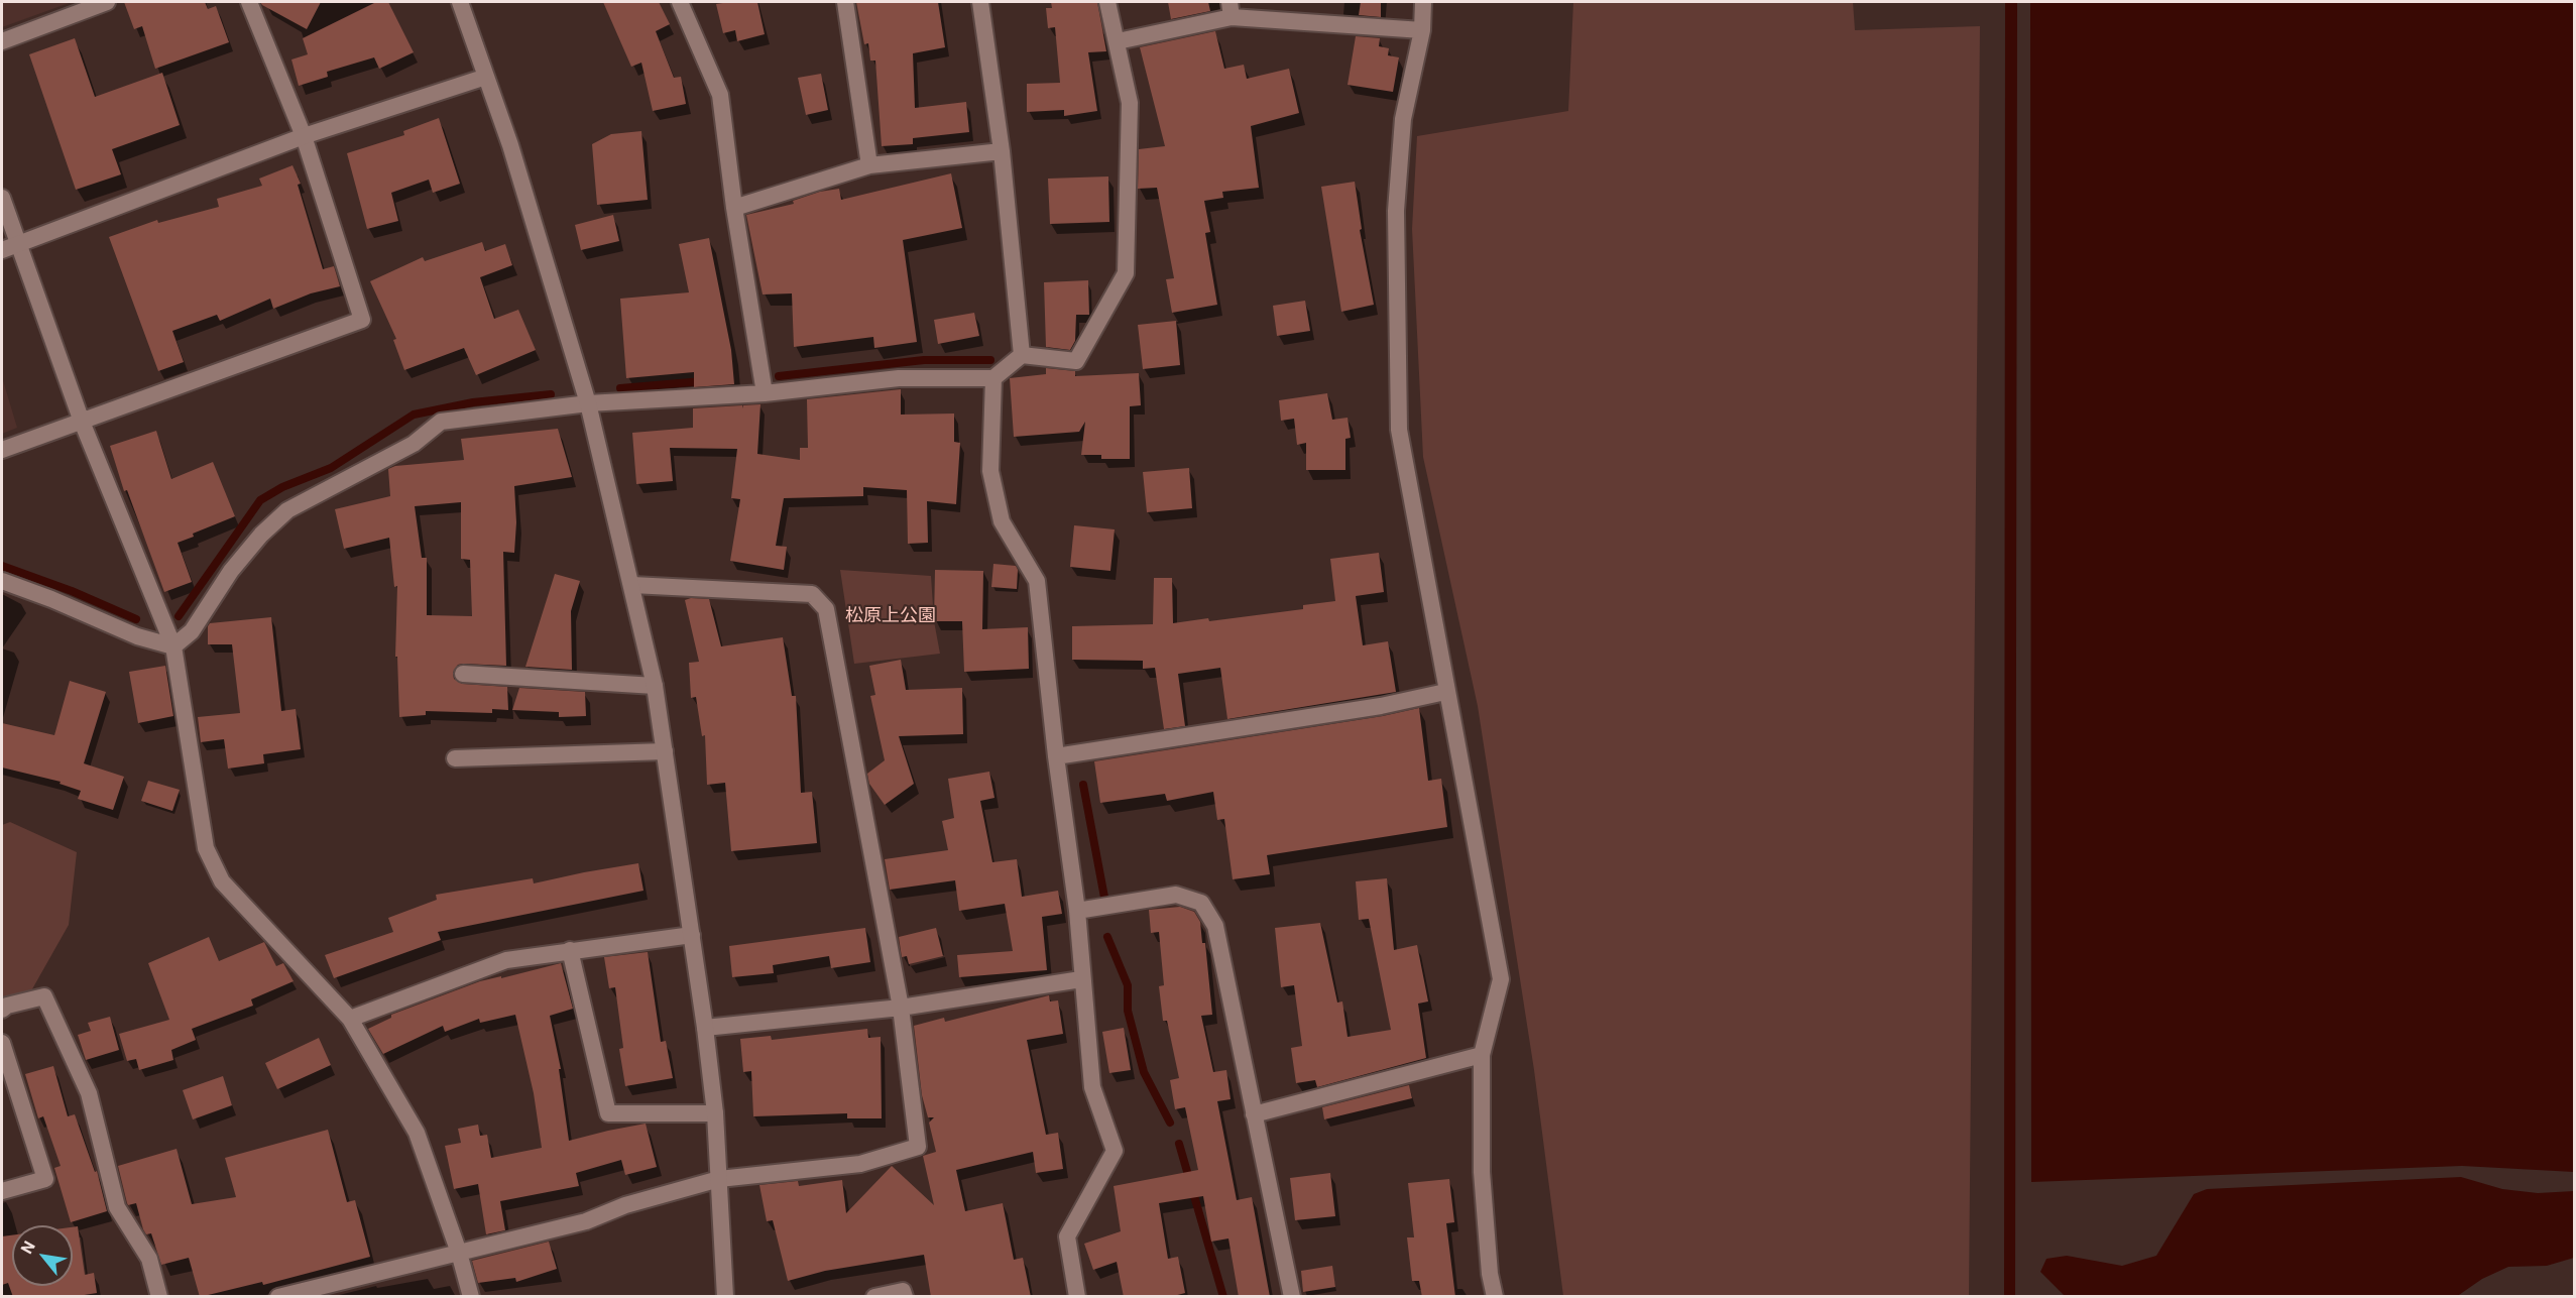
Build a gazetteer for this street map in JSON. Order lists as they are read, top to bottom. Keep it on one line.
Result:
{"parks":["松原上公園"],"north":"top left"}
